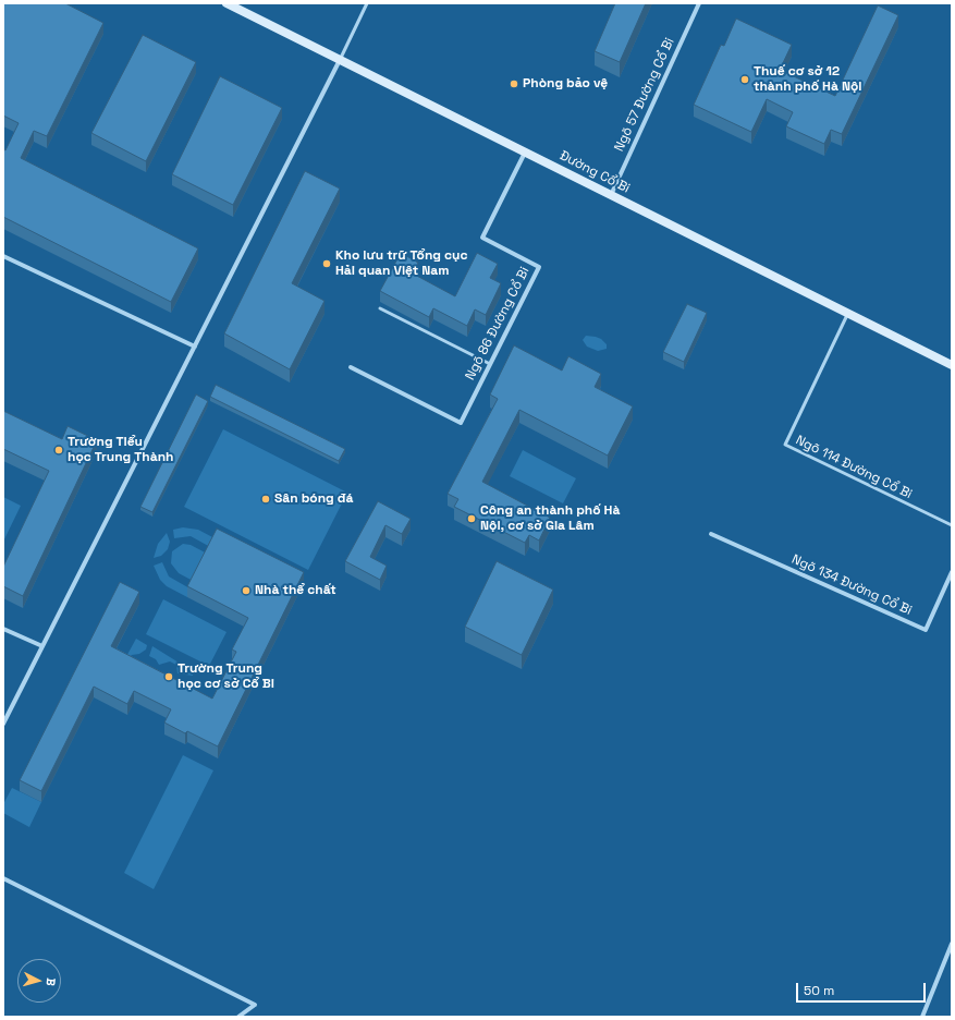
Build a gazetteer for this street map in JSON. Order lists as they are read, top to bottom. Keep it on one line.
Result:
{"streets":{"main road":["Đường Cổ Bi"],"street":["Ngõ 57 Đường Cổ Bi","Ngõ 86 Đường Cổ Bi","Ngõ 134 Đường Cổ Bi"],"lane":["Ngõ 114 Đường Cổ Bi"]},"crossings":[["Ngõ 57 Đường Cổ Bi","Đường Cổ Bi"],["Đường Cổ Bi","Ngõ 86 Đường Cổ Bi"],["Đường Cổ Bi","Ngõ 114 Đường Cổ Bi"]],"places":["Thuế cơ sở 12 thành phố Hà Nội","Phòng bảo vệ","Kho lưu trữ Tổng cục Hải quan Việt Nam","Trường Tiểu học Trung Thành","Sân bóng đá","Công an thành phố Hà Nội, cơ sở Gia Lâm","Nhà thể chất","Trường Trung học cơ sở Cổ Bi"],"scale_bar":"50 m","north":"right"}
